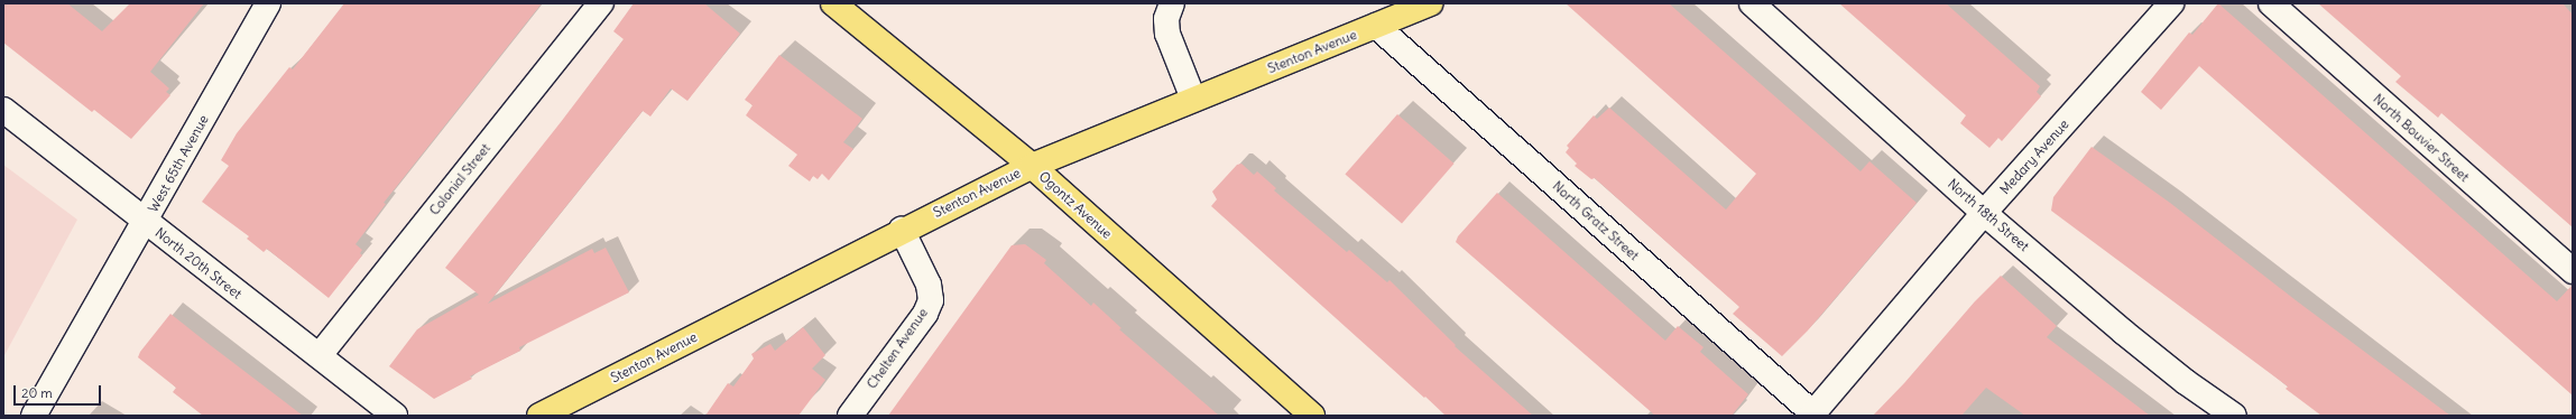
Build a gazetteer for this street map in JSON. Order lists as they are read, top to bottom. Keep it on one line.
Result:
{"streets":{"main road":["Stenton Avenue","Ogontz Avenue"],"street":["North Bouvier Street","Medary Avenue","West 65th Avenue","Colonial Street","North 18th Street","North Gratz Street","North 20th Street","Chelten Avenue"]},"crossings":[["Stenton Avenue","Ogontz Avenue"],["Stenton Avenue","North Gratz Street"],["Stenton Avenue","Chelten Avenue"],["Medary Avenue","North 18th Street"],["Medary Avenue","North Gratz Street"],["West 65th Avenue","North 20th Street"],["Colonial Street","North 20th Street"]],"scale_bar":"20 m"}
